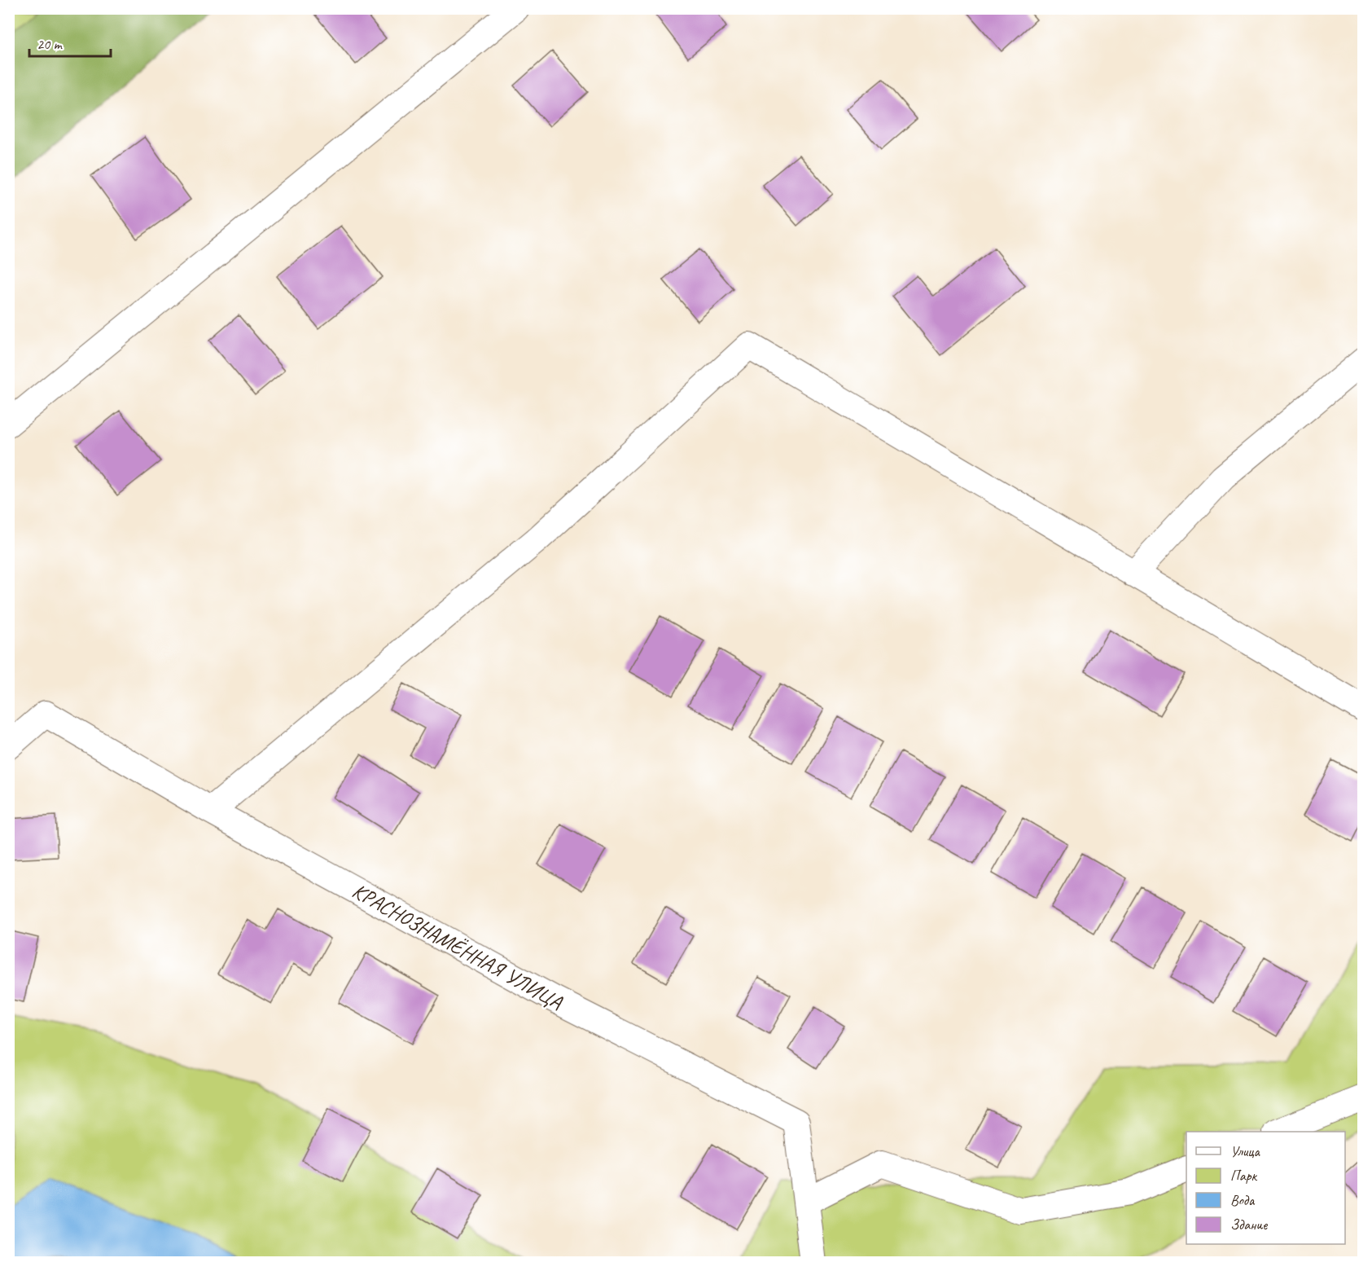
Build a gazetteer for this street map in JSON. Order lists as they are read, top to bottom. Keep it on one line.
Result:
{"streets":{"street":["КРАСНОЗНАМЁННАЯ УЛИЦА"]},"legend":["Улица","Парк","Вода","Здание"],"scale_bar":"20 m"}
